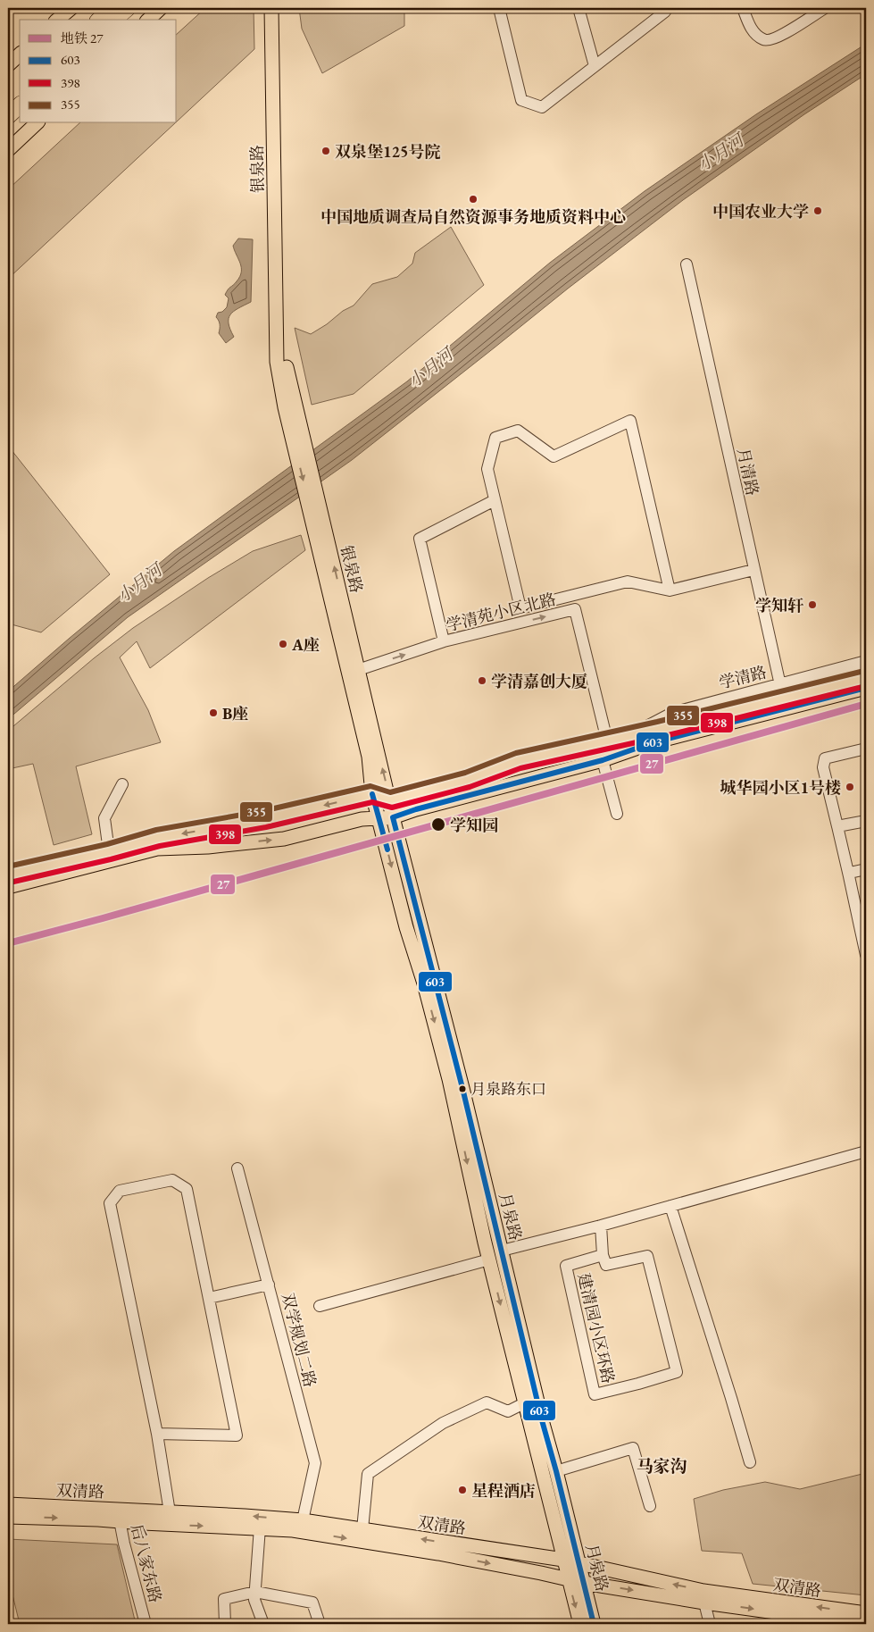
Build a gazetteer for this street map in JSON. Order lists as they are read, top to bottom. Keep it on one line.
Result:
{"streets":{"main road":["银泉路","学清路","月泉路","双清路"],"street":["月清路","学清苑小区北路","建清园小区环路","双学规划二路","后八家东路"]},"crossings":[["银泉路","学清苑小区北路"],["银泉路","学清路"],["银泉路","月泉路"],["月清路","学清路"],["学清苑小区北路","学清路"],["月泉路","双清路"],["双学规划二路","双清路"],["双清路","后八家东路"]],"districts":["马家沟"],"water":["小月河"],"places":["双泉堡125号院","中国地质调查局自然资源事务地质资料中心","中国农业大学","学知轩","A座","学清嘉创大厦","B座","城华园小区1号楼","学知园","月泉路东口","星程酒店"],"lines":["transit line 355","transit line 398","transit line 603","metro line 27"],"legend":["地铁 27","603","398","355"]}
